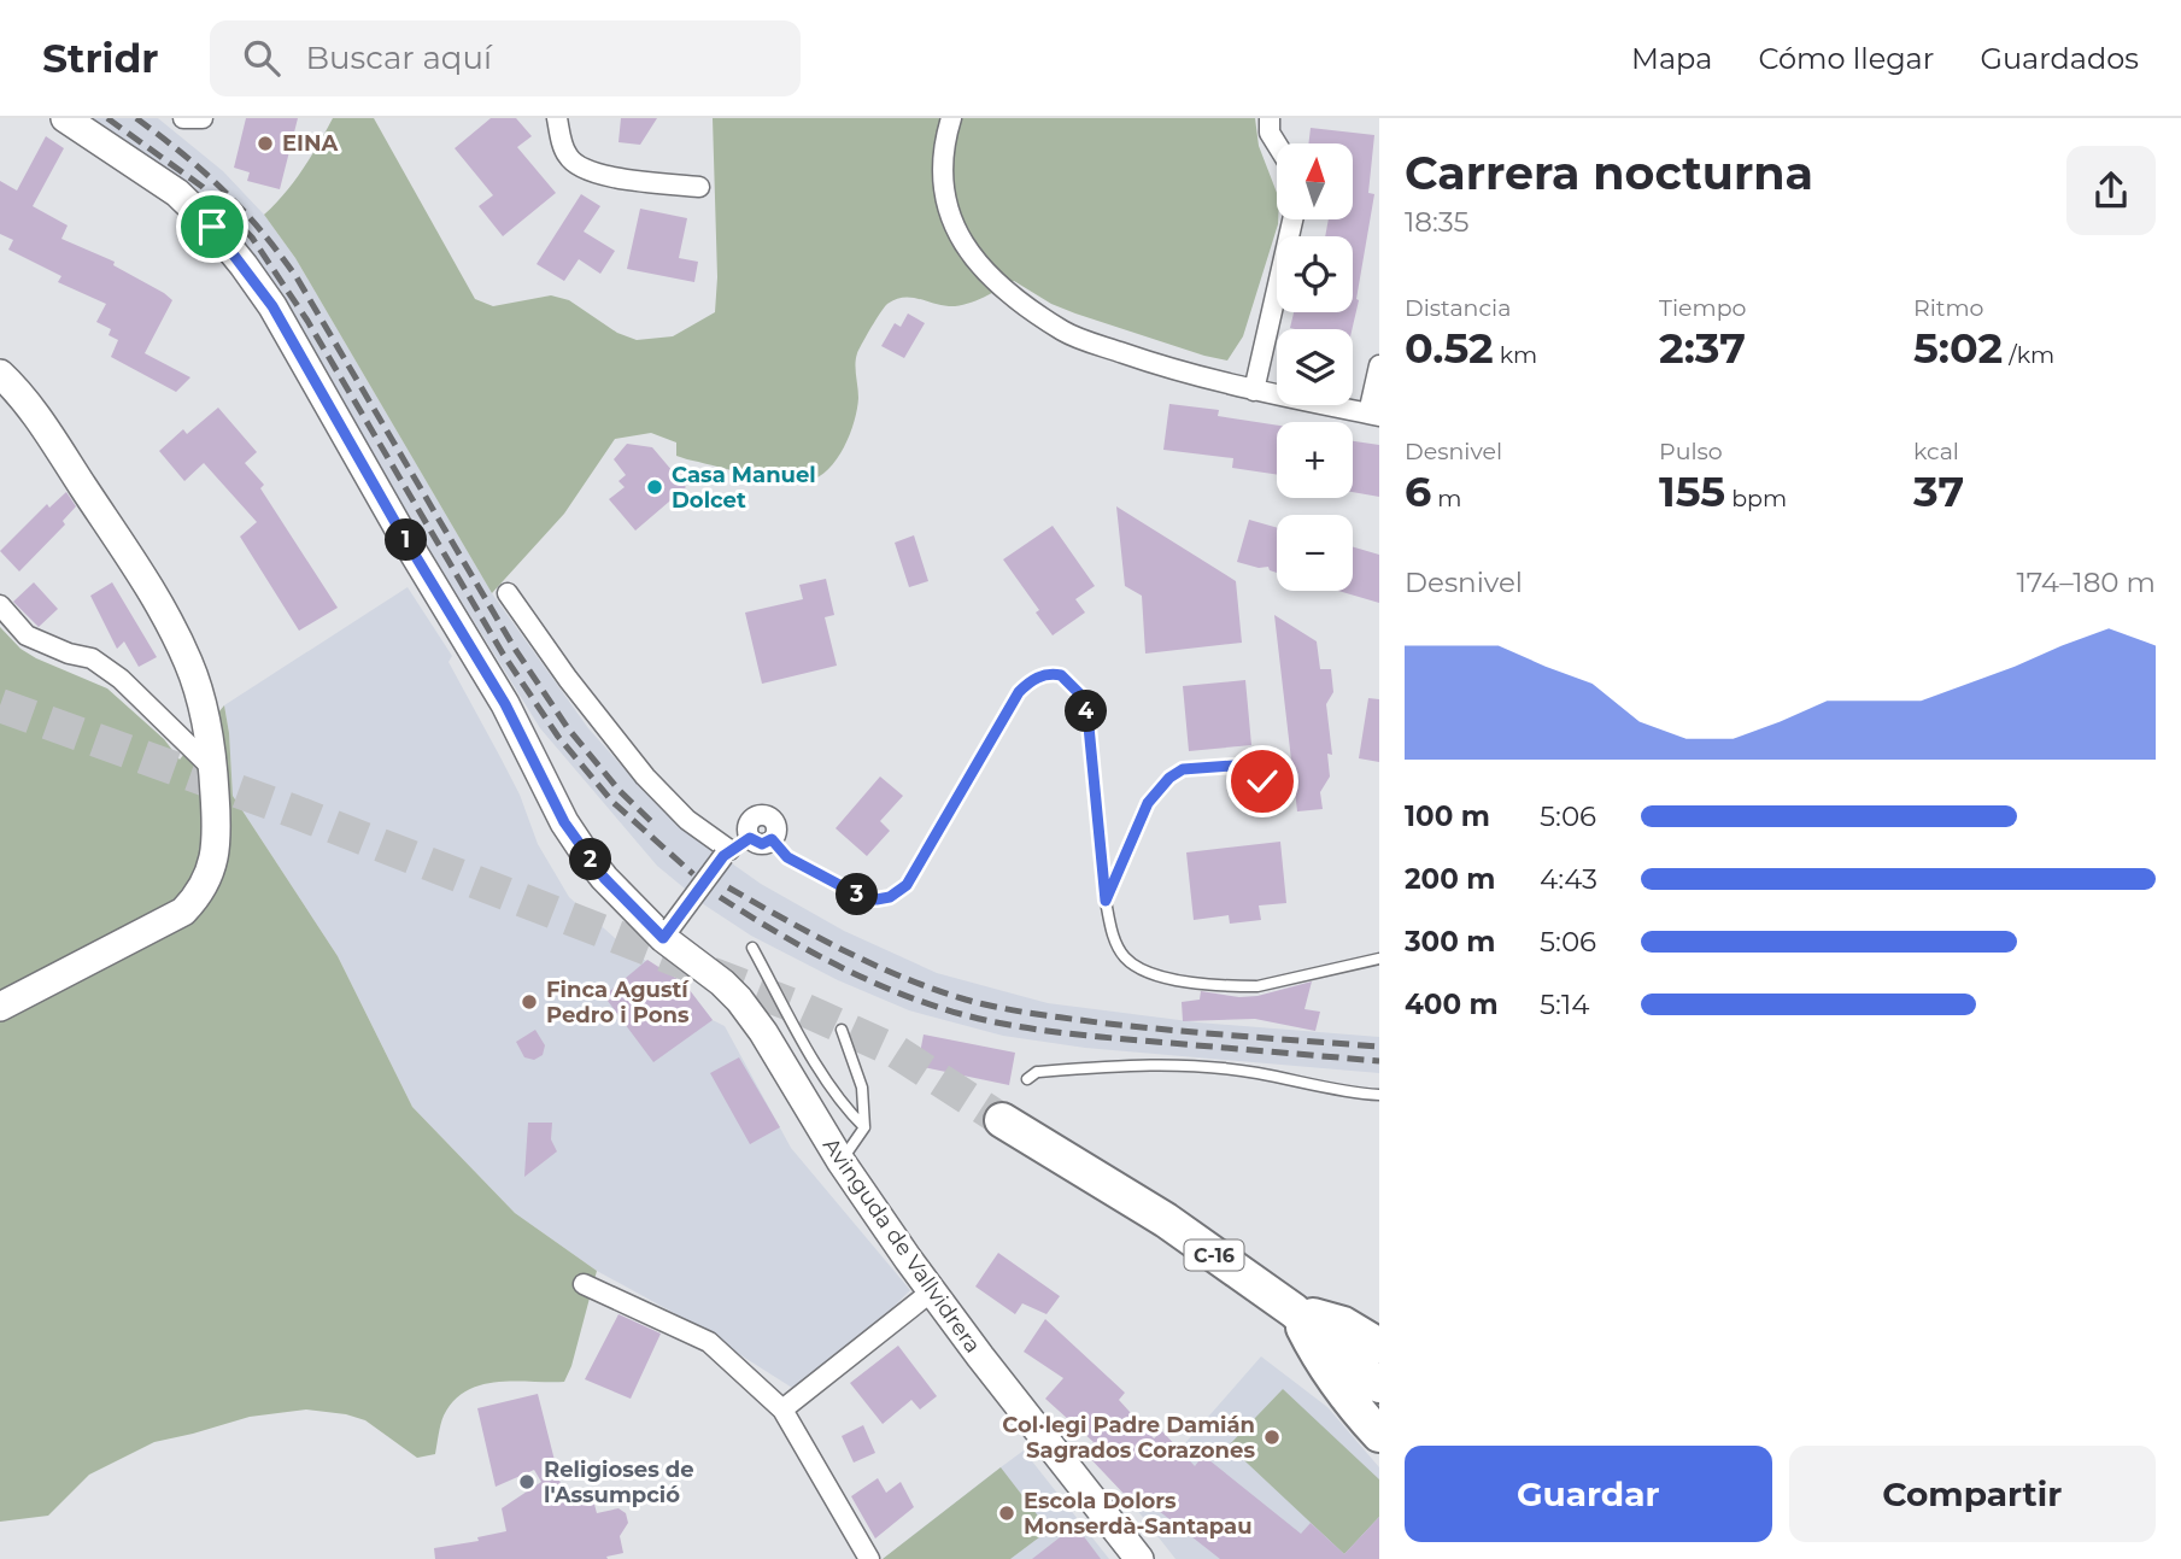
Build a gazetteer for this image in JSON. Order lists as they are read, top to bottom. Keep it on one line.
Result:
{"streets":{"highway":["C-16"],"main road":["Avinguda de Vallvidrera"]},"places":["EINA","Casa Manuel Dolcet","Finca Agustí Pedro i Pons","Col·legi Padre Damián Sagrados Corazones","Religioses de l'Assumpció","Escola Dolors Monserdà-Santapau"],"north":"top","page":{"header":"Stridr","search":"Buscar aquí","nav":["Mapa","Cómo llegar","Guardados"],"heading":["Carrera nocturna","18:35"],"map_buttons":["+","−"],"stats":[["Distancia","0.52 km"],["Tiempo","2:37"],["Ritmo","5:02 /km"],["Desnivel","6 m"],["Pulso","155 bpm"],["kcal","37"]],"pins":["1","4","2","3"],"chart":["Desnivel","174–180 m"],"list":[{"name":"100 m","note":"5:06"},{"name":"200 m","note":"4:43"},{"name":"300 m","note":"5:06"},{"name":"400 m","note":"5:14"}],"buttons":["Guardar","Compartir"]}}
